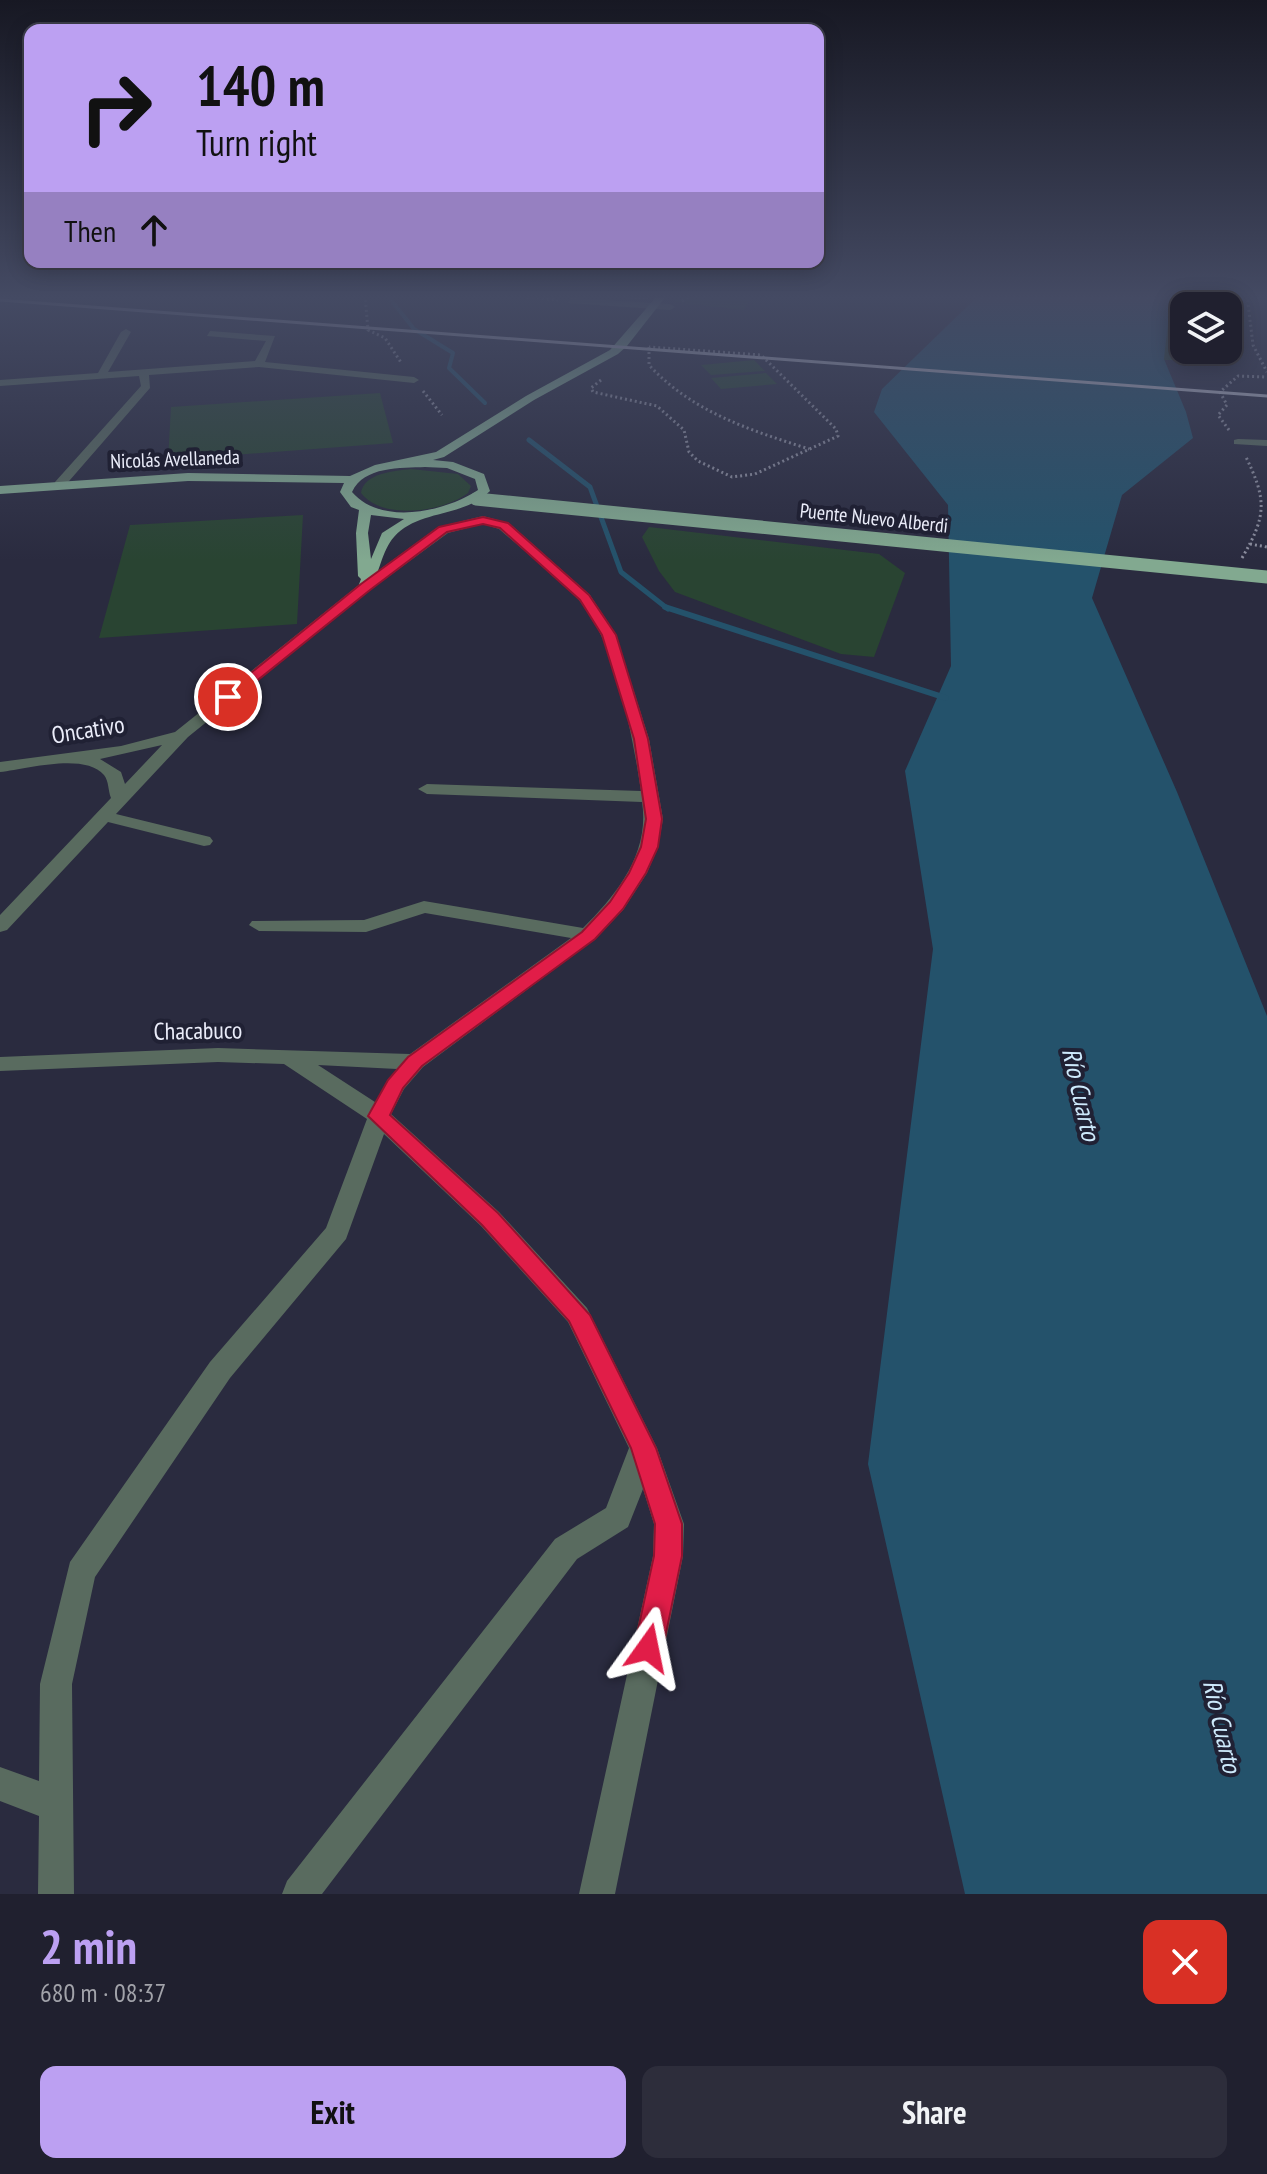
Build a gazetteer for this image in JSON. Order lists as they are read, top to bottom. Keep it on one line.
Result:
{"streets":{"main road":["Nicolás Avellaneda","Puente Nuevo Alberdi"],"street":["Oncativo","Chacabuco"]},"water":["Río Cuarto"],"page":{"turn":["140 m","Turn right"],"then":"Then","heading":["2 min","680 m · 08:37"],"buttons":["Exit","Share"]}}
